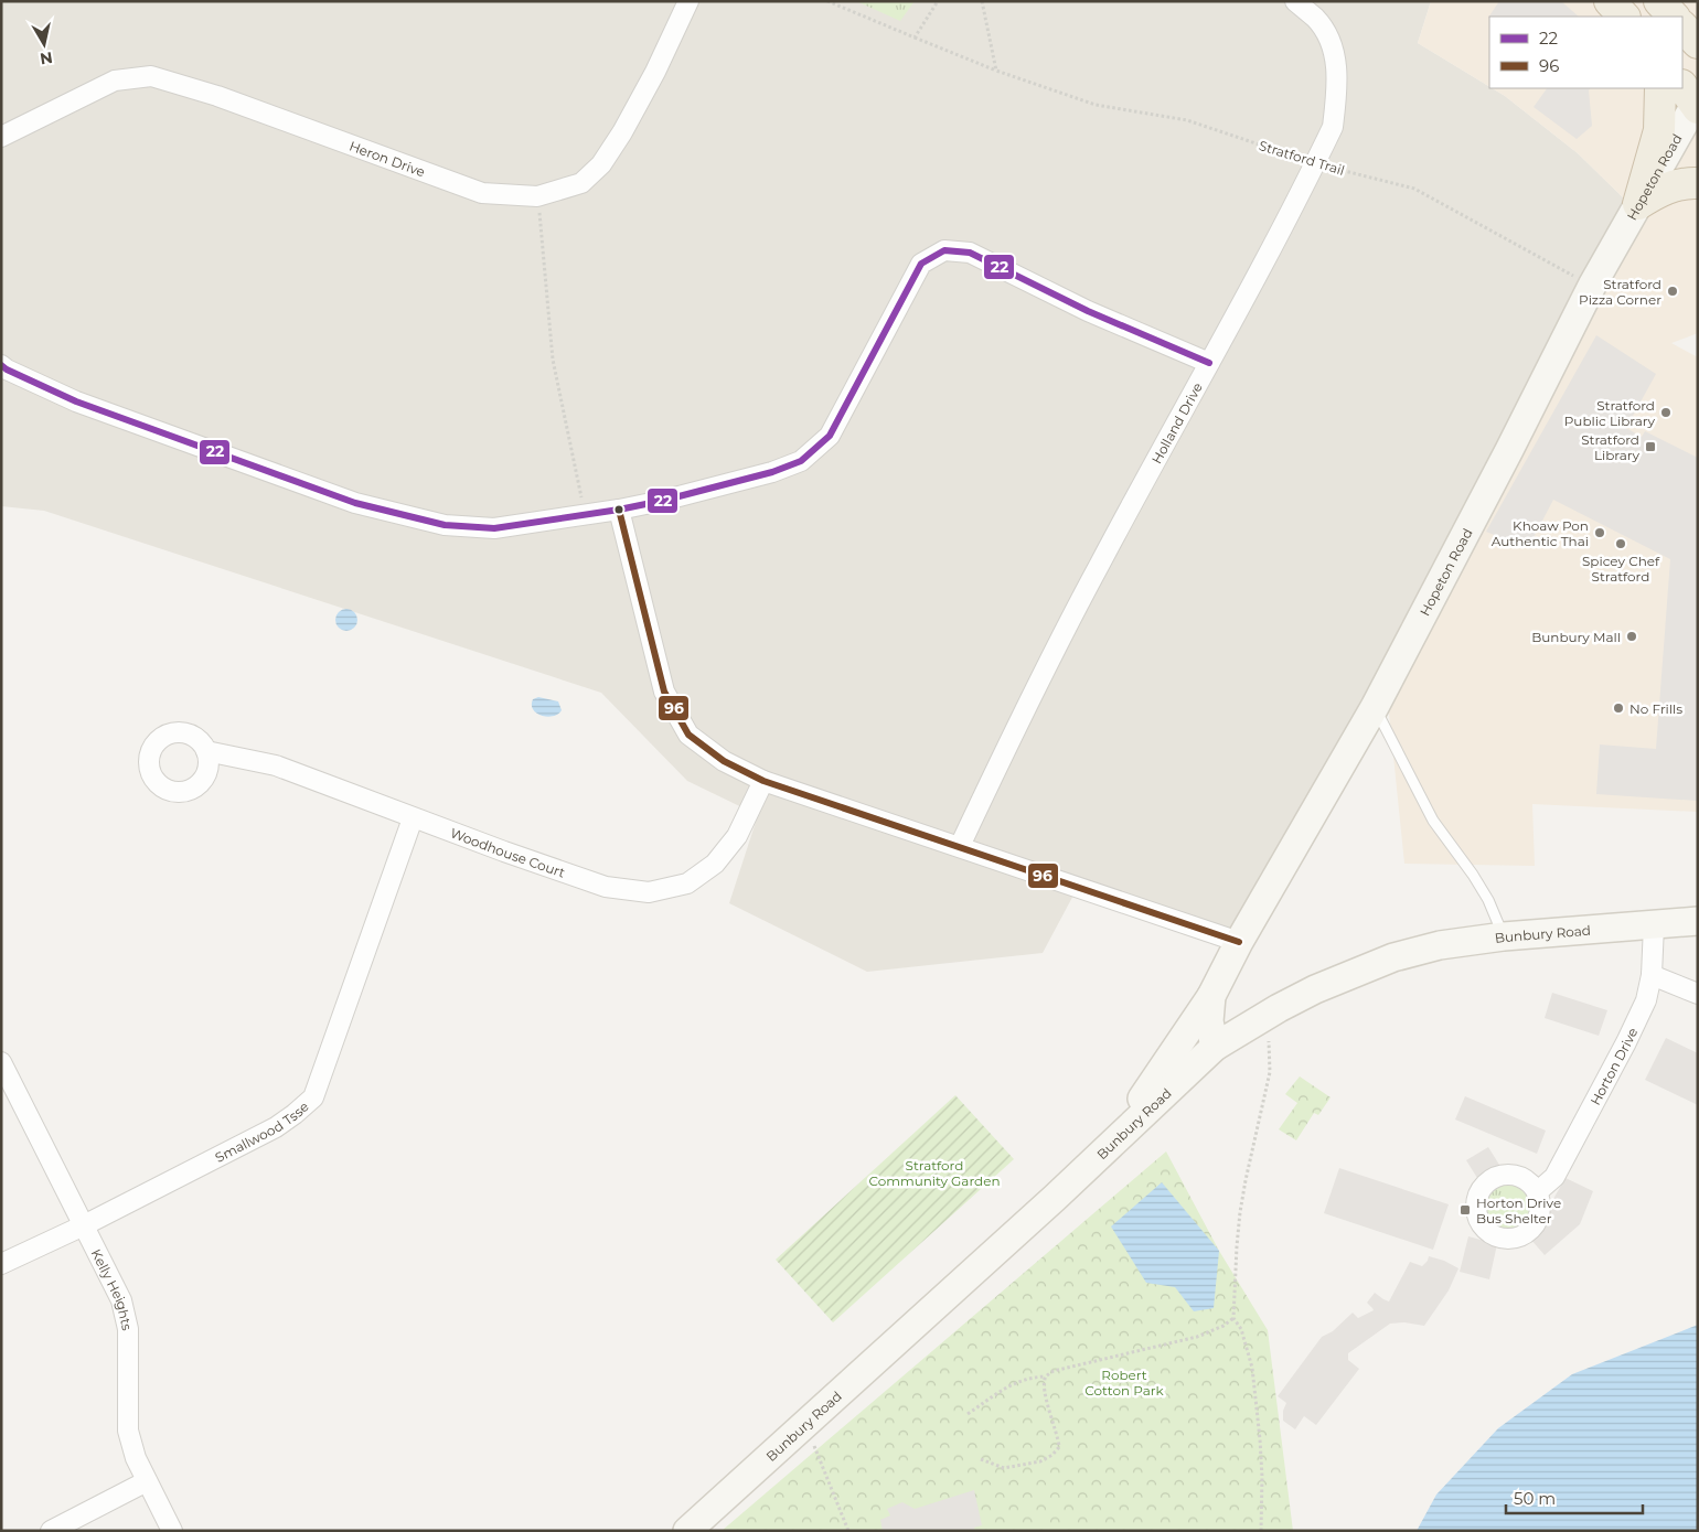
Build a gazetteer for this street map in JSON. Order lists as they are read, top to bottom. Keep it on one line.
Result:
{"streets":{"main road":["Hopeton Road","Bunbury Road"],"street":["Heron Drive","Holland Drive","Woodhouse Court","Horton Drive","Smallwood Tsse","Kelly Heights"],"path":["Stratford Trail"]},"crossings":[["Stratford Trail","Hopeton Road"],["Stratford Trail","Holland Drive"],["Hopeton Road","Bunbury Road"],["Woodhouse Court","Smallwood Tsse"],["Bunbury Road","Horton Drive"],["Smallwood Tsse","Kelly Heights"]],"parks":["Stratford Community Garden","Robert Cotton Park"],"places":{"other":["Stratford Pizza Corner","Stratford Public Library","Khoaw Pon Authentic Thai","Spicey Chef Stratford","Bunbury Mall","No Frills"],"transit":["Stratford Library","Horton Drive Bus Shelter"]},"lines":["transit line 22","transit line 96"],"legend":["22","96"],"scale_bar":"50 m","north":"bottom"}
